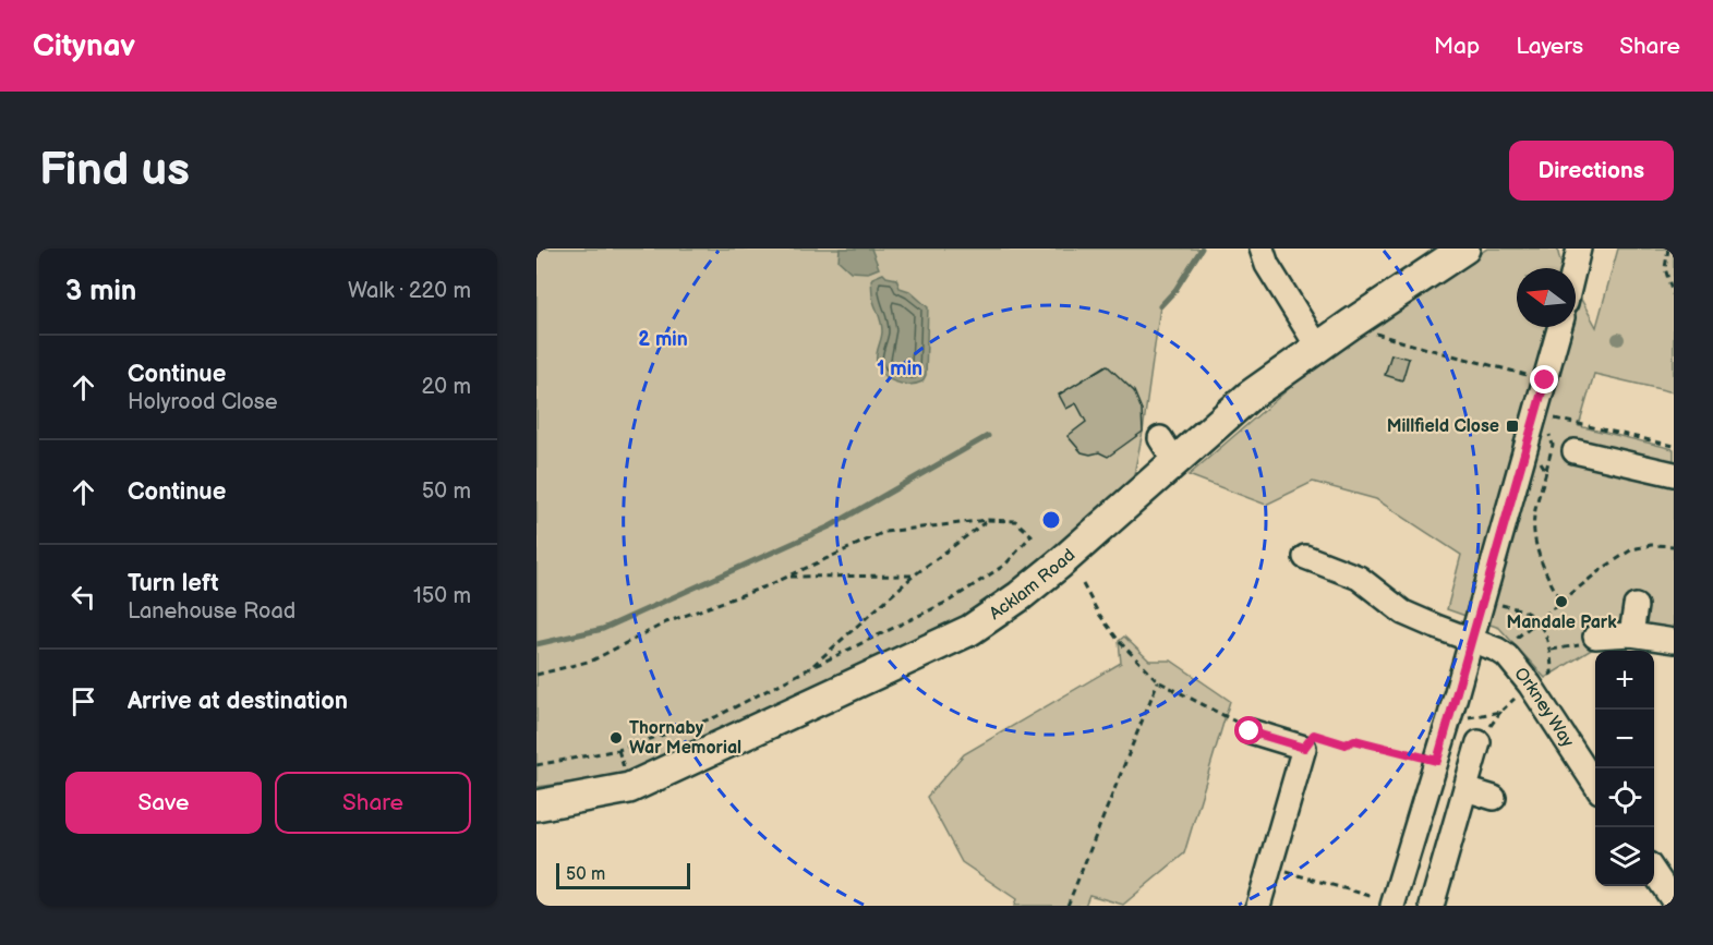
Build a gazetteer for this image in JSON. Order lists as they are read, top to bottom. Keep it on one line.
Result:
{"streets":{"main road":["Acklam Road"],"street":["Orkney Way"]},"places":{"transit":["Millfield Close"],"other":["Mandale Park","Thornaby War Memorial"]},"scale_bar":"50 m","north":"left","page":{"header":"Citynav","nav":["Map","Layers","Share"],"buttons":["Directions",["Save","Share"]],"title":"Find us","heading":["3 min","Walk · 220 m"],"list":[["Continue","Holyrood Close","20 m"],["Continue","50 m"],["Turn left","Lanehouse Road","150 m"],"Arrive at destination"],"map_buttons":["+","−"],"scale":"50 m"},"rings":["2 min","1 min"]}
